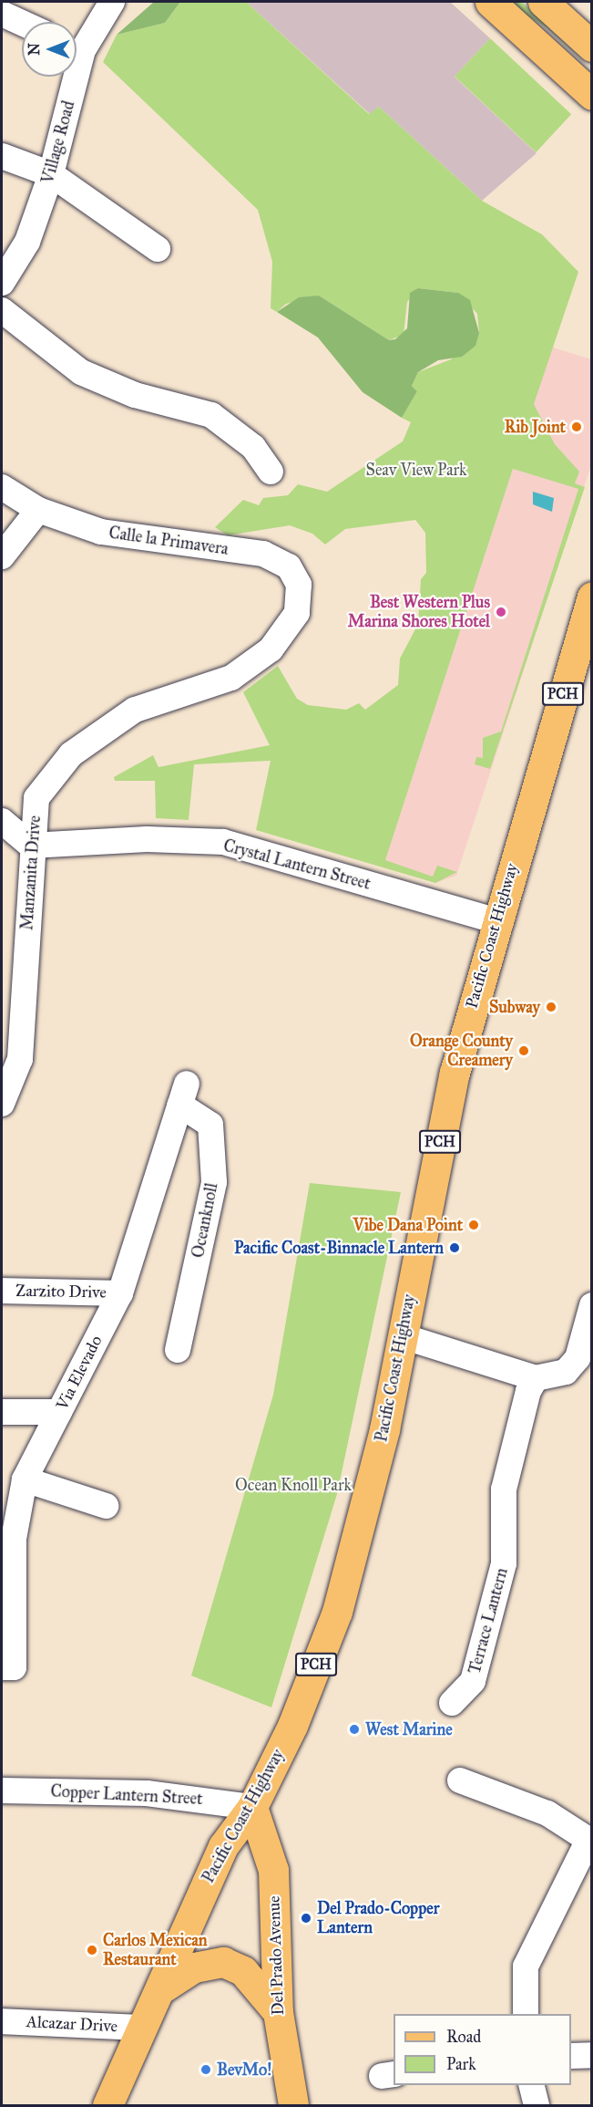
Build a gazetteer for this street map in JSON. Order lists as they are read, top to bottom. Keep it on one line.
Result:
{"streets":{"main road":["PCH","Pacific Coast Highway","Del Prado Avenue"],"street":["Village Road","Calle la Primavera","Crystal Lantern Street","Manzanita Drive","Oceanknoll","Zarzito Drive","Via Elevado","Terrace Lantern","Copper Lantern Street","Alcazar Drive"]},"crossings":[["Calle la Primavera","Manzanita Drive"],["Crystal Lantern Street","Manzanita Drive"],["Crystal Lantern Street","Pacific Coast Highway"],["Pacific Coast Highway","Copper Lantern Street"],["Pacific Coast Highway","Del Prado Avenue"],["Pacific Coast Highway","Alcazar Drive"],["Oceanknoll","Via Elevado"],["Zarzito Drive","Via Elevado"],["Copper Lantern Street","Del Prado Avenue"]],"parks":["Seav View Park","Ocean Knoll Park"],"places":["Rib Joint","Best Western Plus Marina Shores Hotel","Subway","Orange County Creamery","Vibe Dana Point","Pacific Coast-Binnacle Lantern","West Marine","Del Prado-Copper Lantern","Carlos Mexican Restaurant","BevMo!"],"legend":["Road","Park"],"north":"left"}
